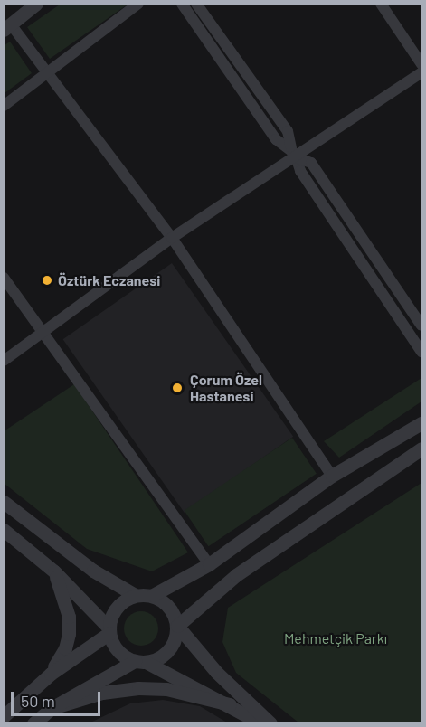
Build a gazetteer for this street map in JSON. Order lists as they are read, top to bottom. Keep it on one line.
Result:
{"parks":["Mehmetçik Parkı"],"places":["Öztürk Eczanesi","Çorum Özel Hastanesi"],"scale_bar":"50 m"}
